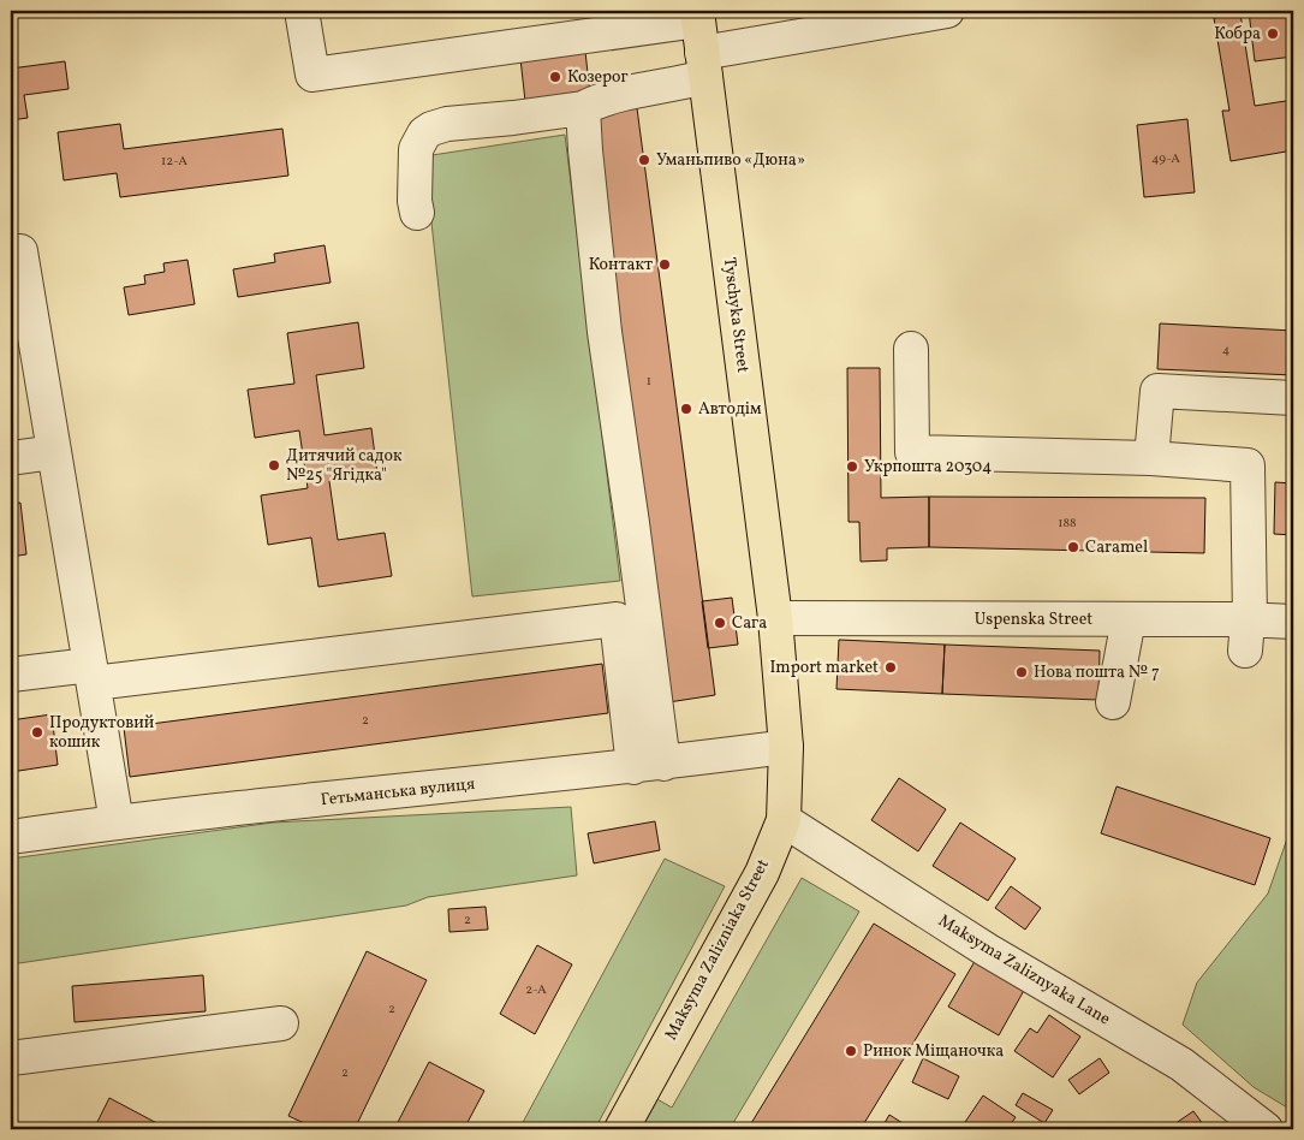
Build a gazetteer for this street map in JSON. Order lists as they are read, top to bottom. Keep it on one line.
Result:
{"streets":{"main road":["Tyschyka Street","Maksyma Zalizniaka Street"],"street":["Uspenska Street","Гетьманська вулиця","Maksyma Zaliznyaka Lane"]},"crossings":[["Tyschyka Street","Uspenska Street"],["Tyschyka Street","Maksyma Zalizniaka Street"],["Uspenska Street","Maksyma Zalizniaka Street"],["Гетьманська вулиця","Maksyma Zalizniaka Street"],["Maksyma Zalizniaka Street","Maksyma Zaliznyaka Lane"]],"places":["Кобра","Козерог","Уманьпиво «Дюна»","Контакт","Автодім","Дитячий садок №25 \"Ягідка\"","Укрпошта 20304","Caramel","Сага","Import market","Нова пошта № 7","Продуктовий кошик","Ринок Міщаночка"],"house_numbers":["49-А","12-А","4","1","188","2","2","2-А","2","2"]}
